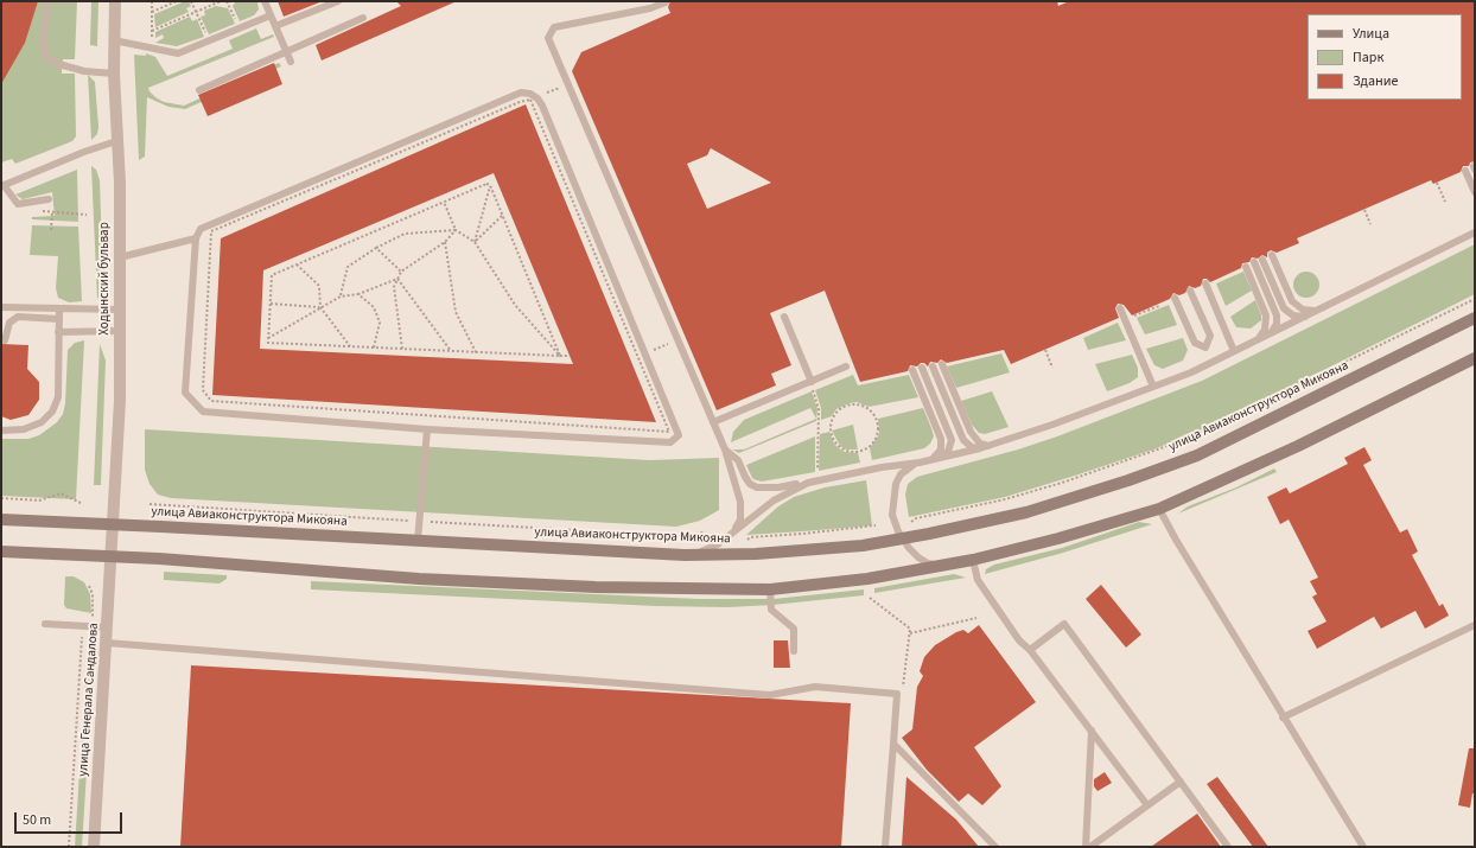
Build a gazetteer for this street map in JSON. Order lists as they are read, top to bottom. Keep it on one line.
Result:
{"streets":{"street":["Ходынский бульвар","улица Авиаконструктора Микояна","улица Генерала Сандалова"]},"crossings":[["Ходынский бульвар","улица Авиаконструктора Микояна"],["Ходынский бульвар","улица Генерала Сандалова"]],"legend":["Улица","Парк","Здание"],"scale_bar":"50 m"}
